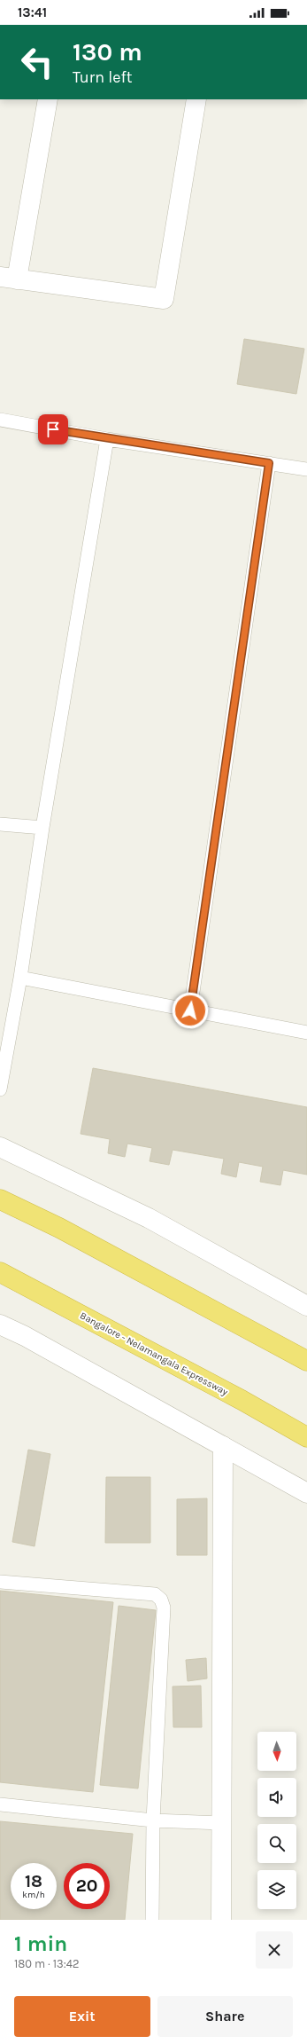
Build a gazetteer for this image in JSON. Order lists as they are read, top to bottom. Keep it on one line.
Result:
{"streets":{"highway":["Bangalore - Nelamangala Expressway"]},"north":"bottom","page":{"status":"13:41","turn":["130 m","Turn left"],"speed":"18 km/h","limit":"20","heading":["1 min","180 m · 13:42"],"buttons":["Exit","Share"]}}
